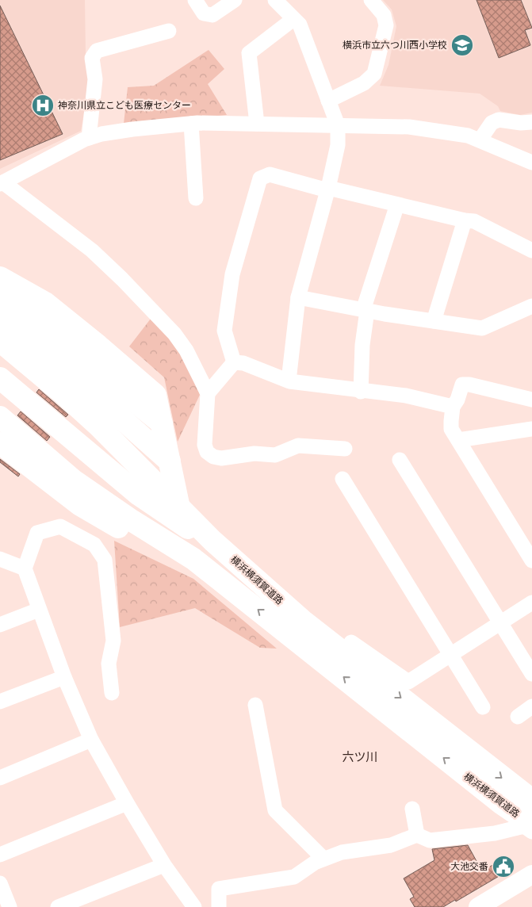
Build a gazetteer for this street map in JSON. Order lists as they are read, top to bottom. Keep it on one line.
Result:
{"streets":{"highway":["横浜横須賀道路"]},"districts":["六ツ川"],"places":{"school or university":["横浜市立六つ川西小学校"],"hospital":["神奈川県立こども医療センター"],"public building":["大池交番"]}}
